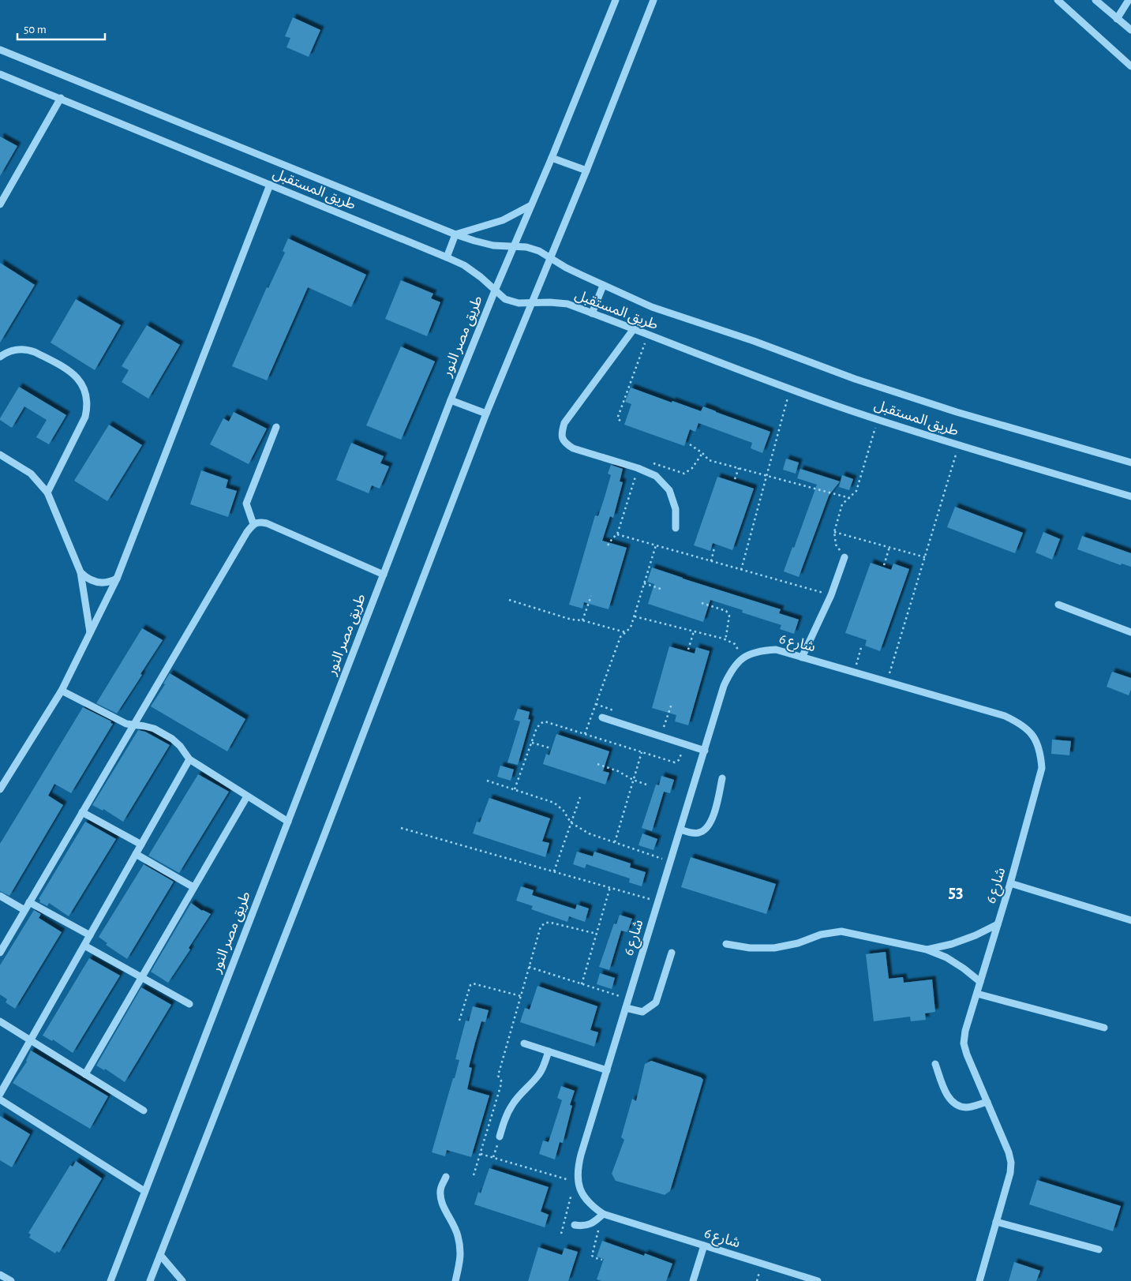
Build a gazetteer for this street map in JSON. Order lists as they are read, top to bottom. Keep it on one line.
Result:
{"streets":{"street":["طريق المستقبل","طريق مصر النور","شارع 6"]},"crossings":[["طريق المستقبل","طريق مصر النور"]],"districts":["53"],"scale_bar":"50 m"}
